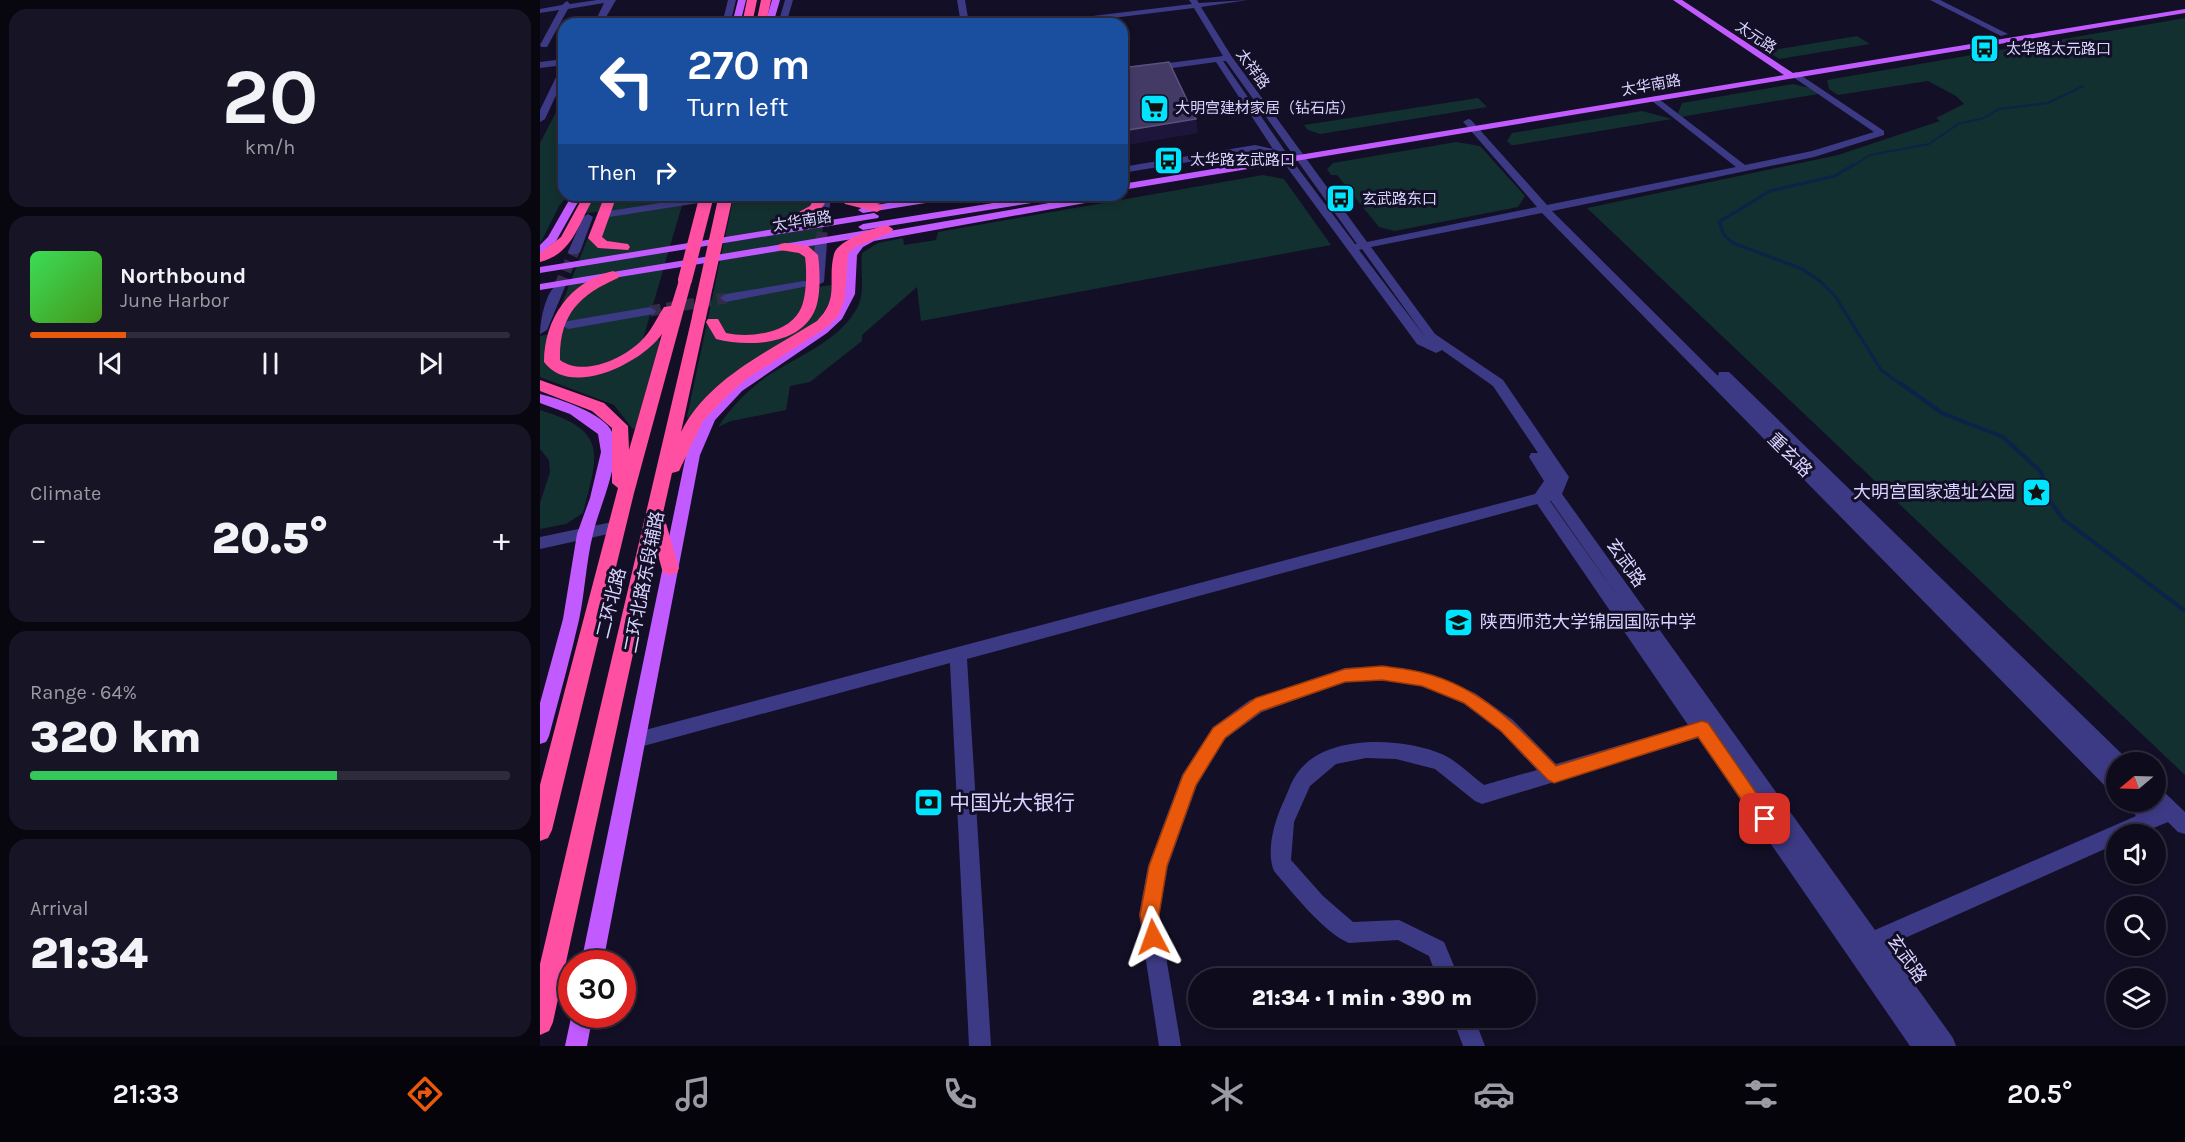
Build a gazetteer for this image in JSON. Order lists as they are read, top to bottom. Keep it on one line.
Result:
{"streets":{"highway":["二环北路"],"main road":["太元路","太华南路","二环北路东段辅路"],"street":["太祥路","重玄路","玄武路"]},"crossings":[["太元路","太华南路"],["太祥路","太华南路"],["太华南路","重玄路"]],"places":{"bus stop":["太华路太元路口","太华路玄武路口","玄武路东口"],"supermarket":["大明宫建材家居（钻石店）"],"place":["大明宫国家遗址公园"],"school or university":["陕西师范大学锦园国际中学"],"bank":["中国光大银行"]},"north":"left","page":{"tile":[["20","km/h"],"Climate",["Range · 64%","320 km"],["Arrival","21:34"]],"turn":["270 m","Turn left"],"then":"Then","song":["Northbound","June Harbor"],"heat":["−","20.5°","+"],"limit":"30","trip":"21:34 · 1 min · 390 m","tabs":["21:33","20.5°"]}}
